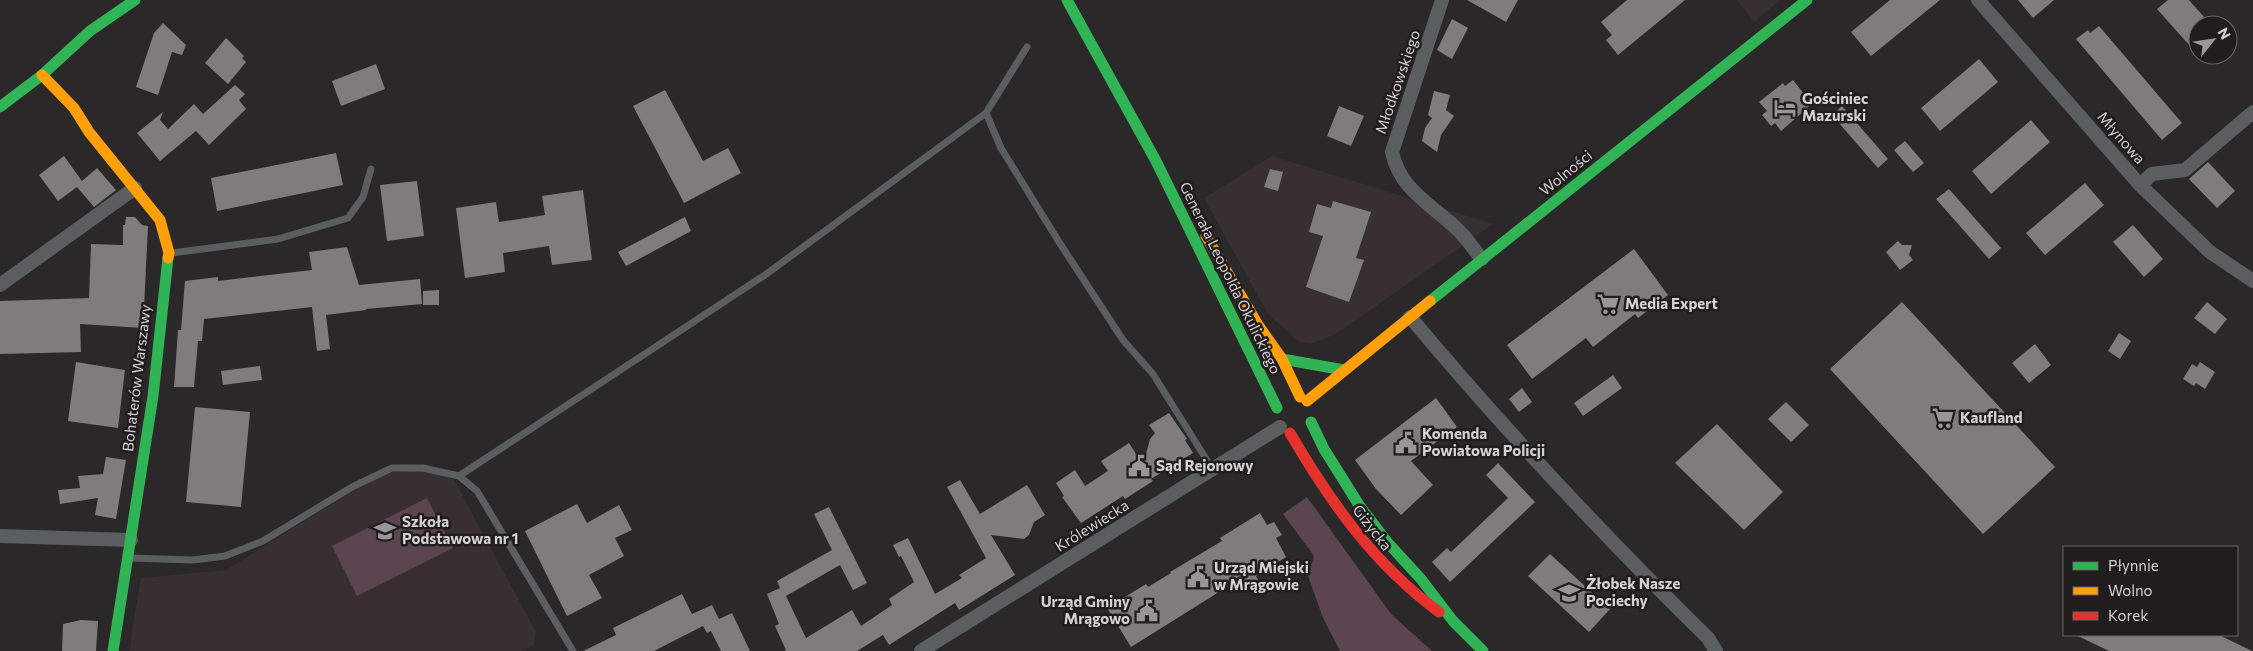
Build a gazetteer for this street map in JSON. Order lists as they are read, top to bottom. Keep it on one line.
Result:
{"streets":{"street":["Młodkowskiego","Młynowa","Wolności","Generała Leopolda Okulickiego","Bohaterów Warszawy","Królewiecka","Giżycka"]},"crossings":[["Młodkowskiego","Wolności"],["Wolności","Generała Leopolda Okulickiego"],["Wolności","Królewiecka"],["Wolności","Giżycka"],["Generała Leopolda Okulickiego","Królewiecka"],["Generała Leopolda Okulickiego","Giżycka"],["Królewiecka","Giżycka"]],"places":{"hotel":["Gościniec Mazurski"],"supermarket":["Media Expert","Kaufland"],"public building":["Komenda Powiatowa Policji","Sąd Rejonowy","Urząd Miejski w Mrągowie","Urząd Gminy Mrągowo"],"school or university":["Szkoła Podstawowa nr 1","Żłobek Nasze Pociechy"]},"legend":["Płynnie","Wolno","Korek"],"north":"top right"}
